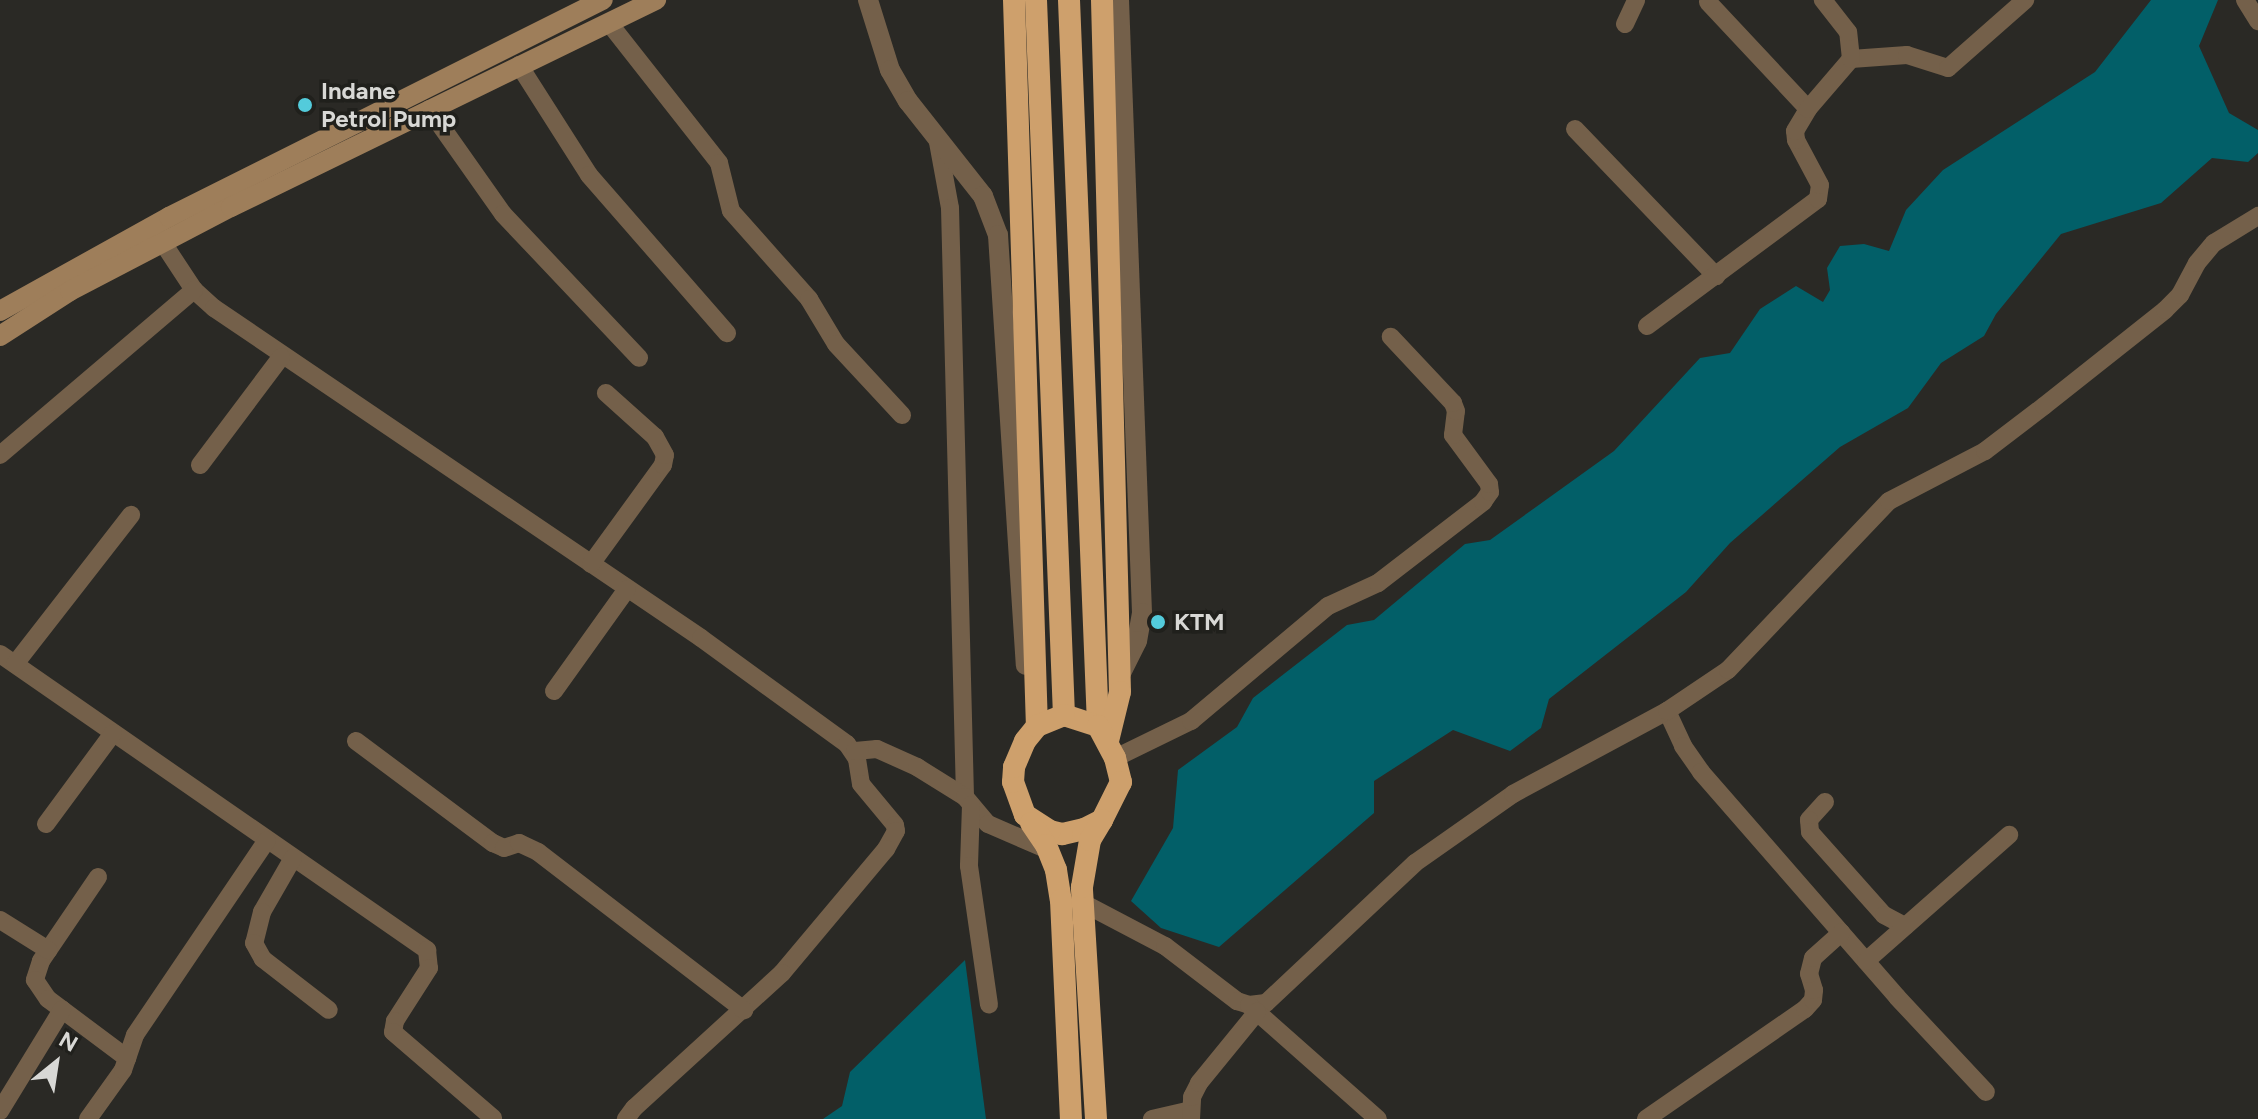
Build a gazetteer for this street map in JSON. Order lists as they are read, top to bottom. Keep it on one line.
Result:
{"places":["Indane Petrol Pump","KTM"],"north":"top right"}
